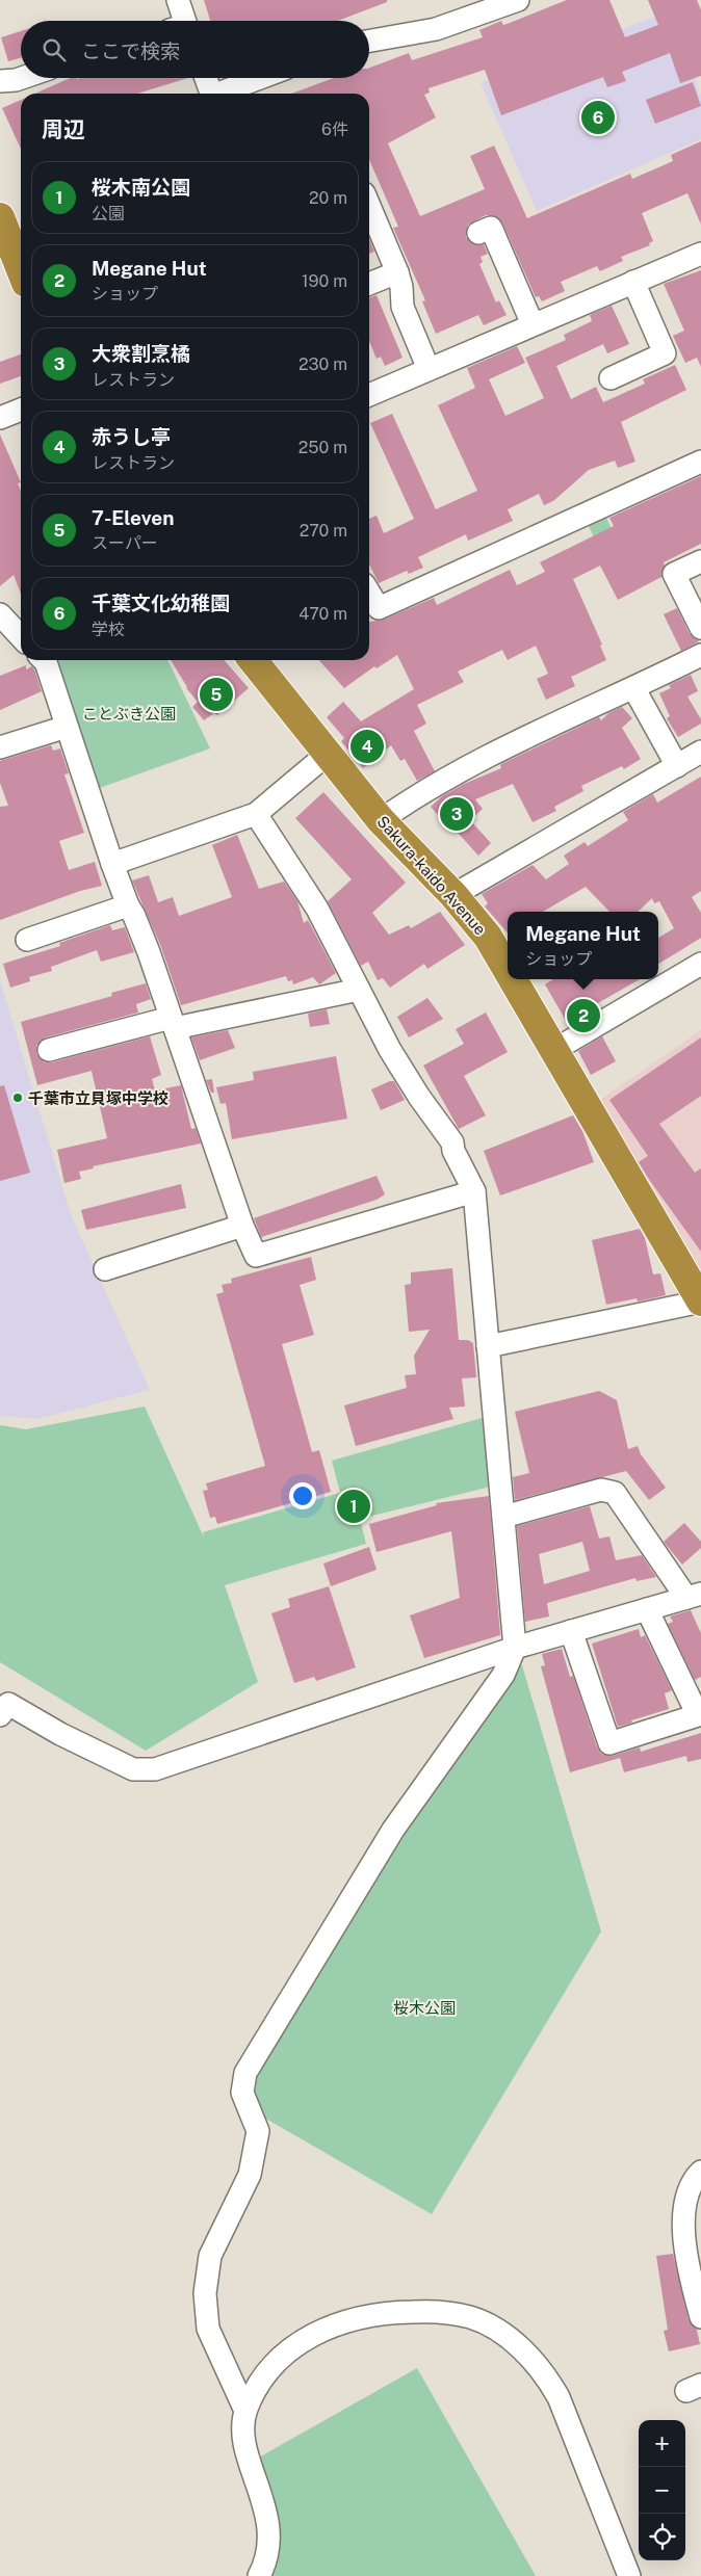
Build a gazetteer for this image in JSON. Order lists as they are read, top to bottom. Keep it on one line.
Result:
{"streets":{"highway":["Sakura-kaido Avenue"]},"parks":["ことぶき公園","桜木公園"],"places":["千葉市立貝塚中学校"],"page":{"search":"ここで検索","heading":["周辺","6件"],"pins":["6","5","4","3","2","1"],"list":[{"mark":"1","name":"桜木南公園","note":"公園","value":"20 m"},{"mark":"2","name":"Megane Hut","note":"ショップ","value":"190 m"},{"mark":"3","name":"大衆割烹橘","note":"レストラン","value":"230 m"},{"mark":"4","name":"赤うし亭","note":"レストラン","value":"250 m"},{"mark":"5","name":"7-Eleven","note":"スーパー","value":"270 m"},{"mark":"6","name":"千葉文化幼稚園","note":"学校","value":"470 m"}],"popup":["Megane Hut","ショップ"],"map_buttons":["+","−"]}}
